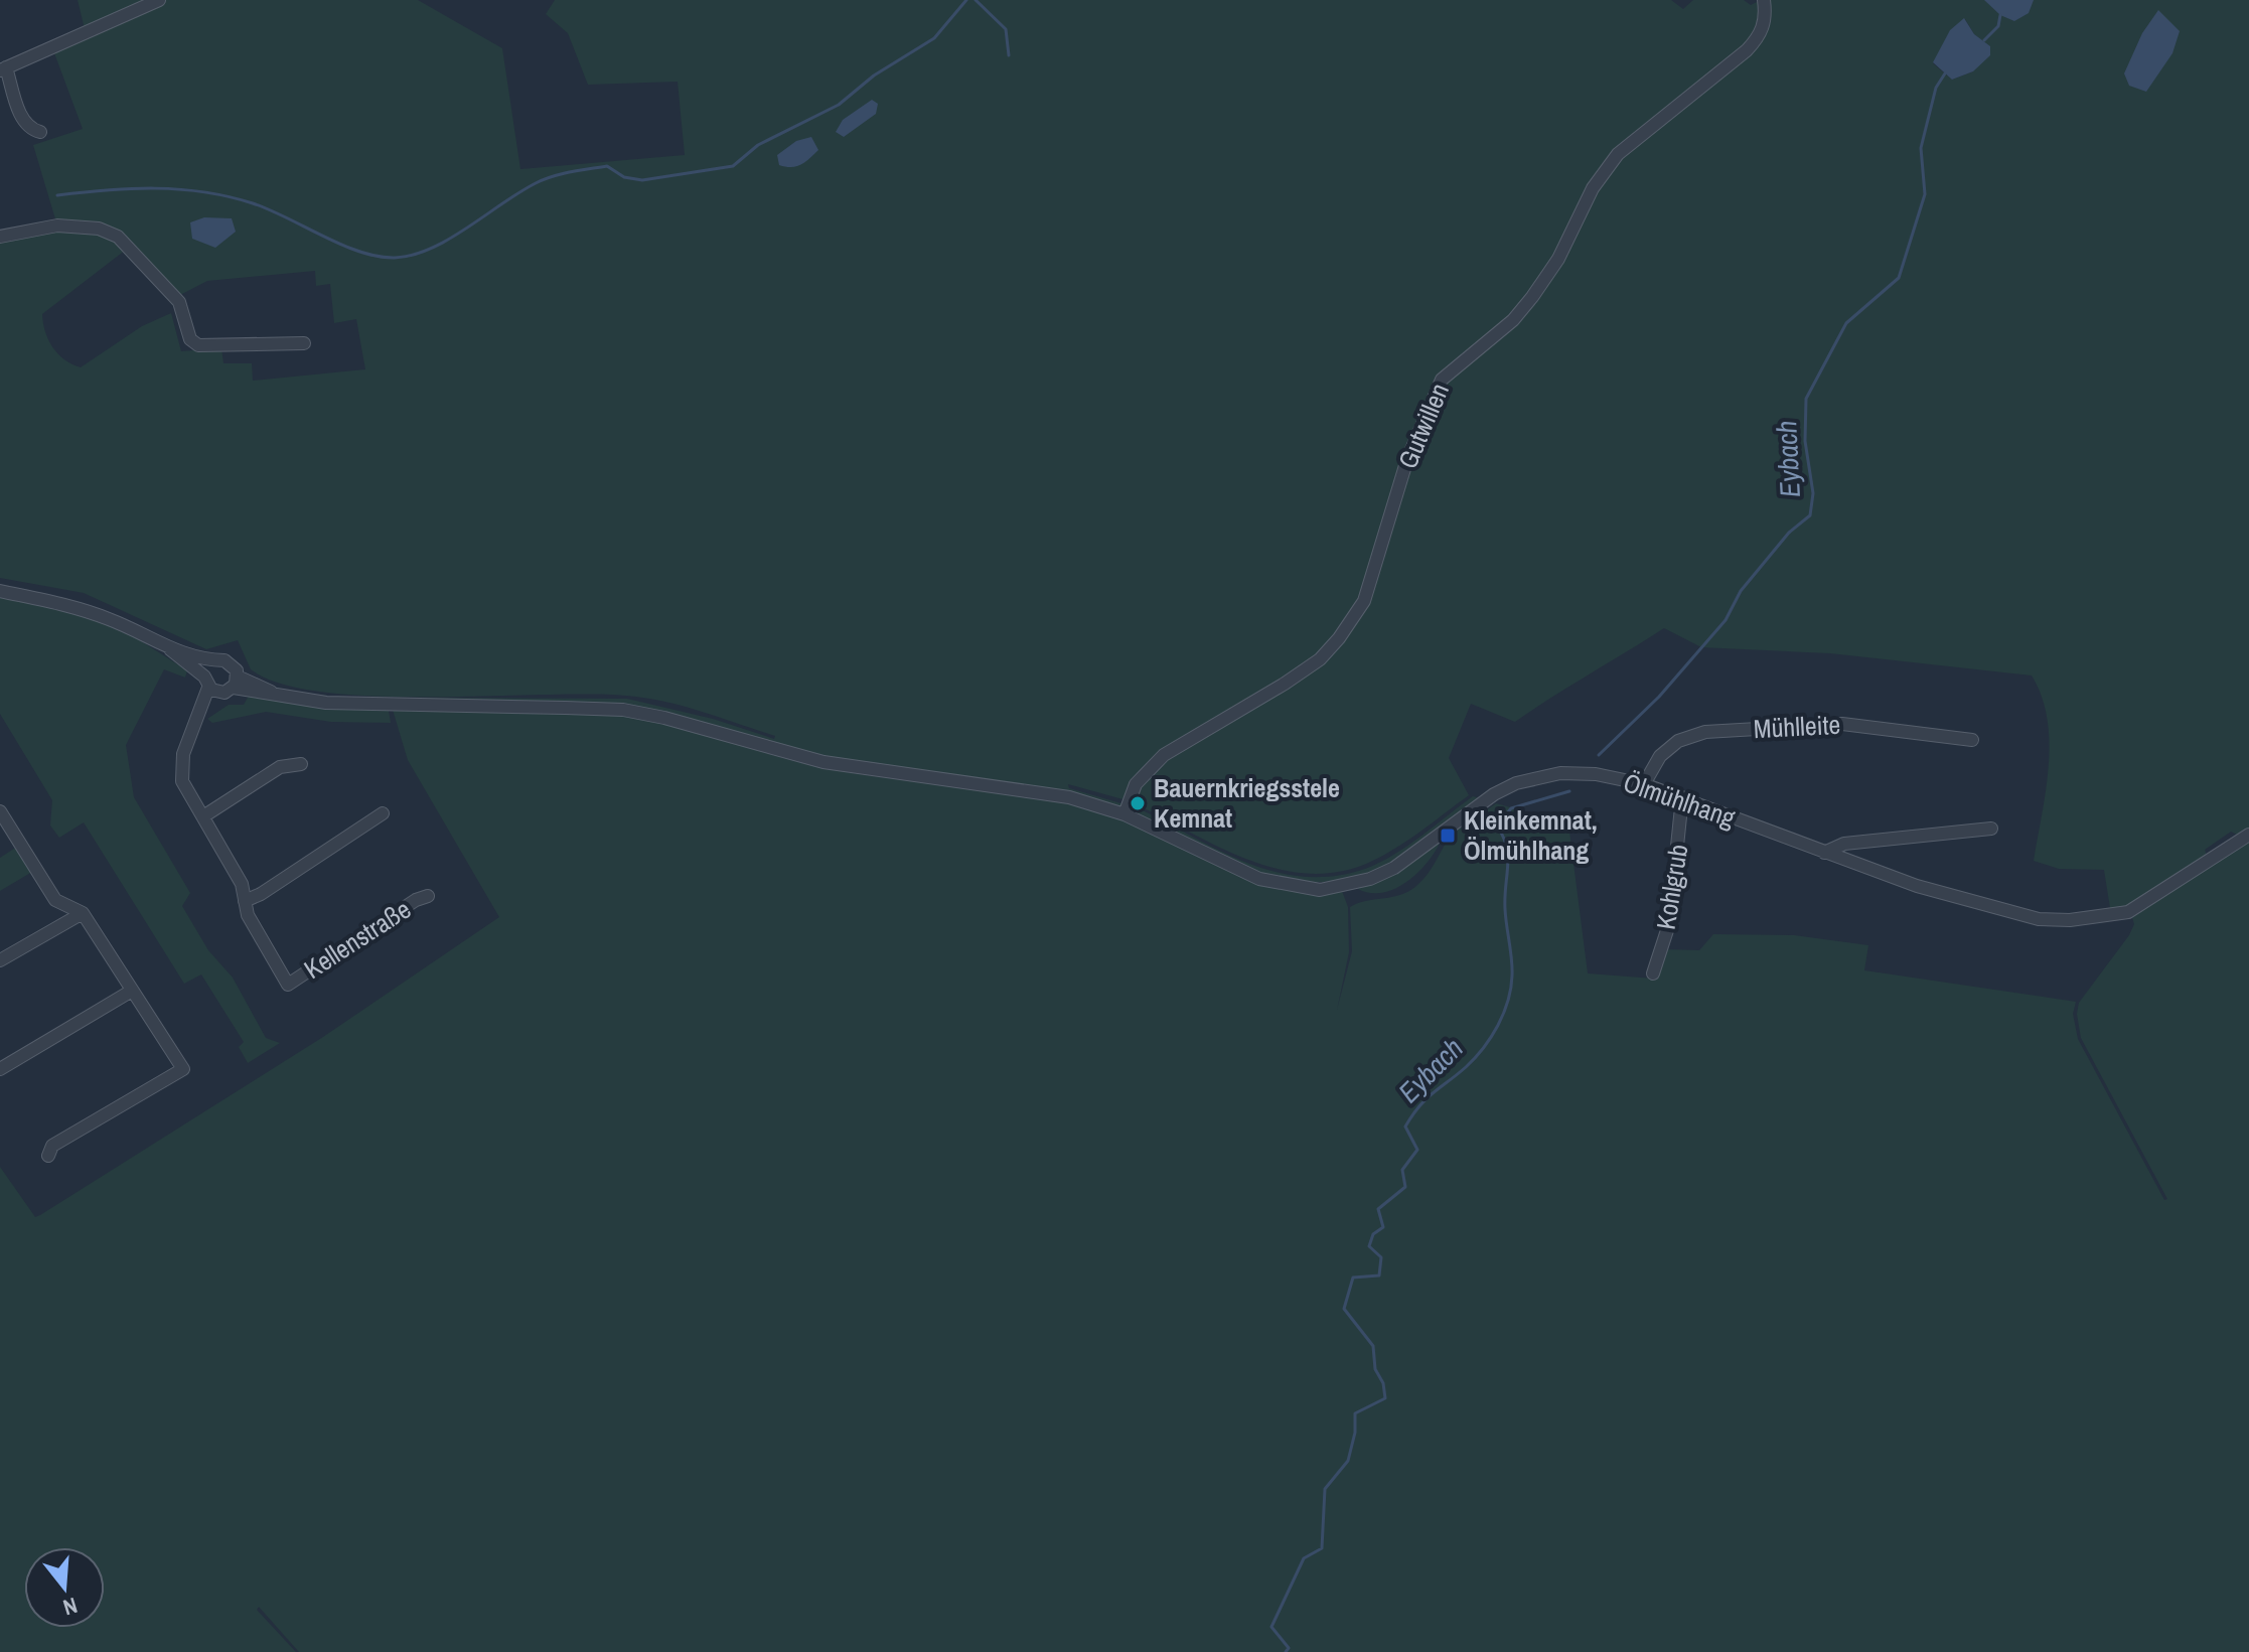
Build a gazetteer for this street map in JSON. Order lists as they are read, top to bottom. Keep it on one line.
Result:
{"streets":{"street":["Gutwillen","Mühlleite","Ölmühlhang","Kohlgrub","Kellenstraße"]},"crossings":[["Gutwillen","Ölmühlhang"],["Mühlleite","Ölmühlhang"],["Ölmühlhang","Kohlgrub"]],"water":["Eybach"],"places":{"other":["Bauernkriegsstele Kemnat"],"transit":["Kleinkemnat, Ölmühlhang"]},"north":"bottom"}
